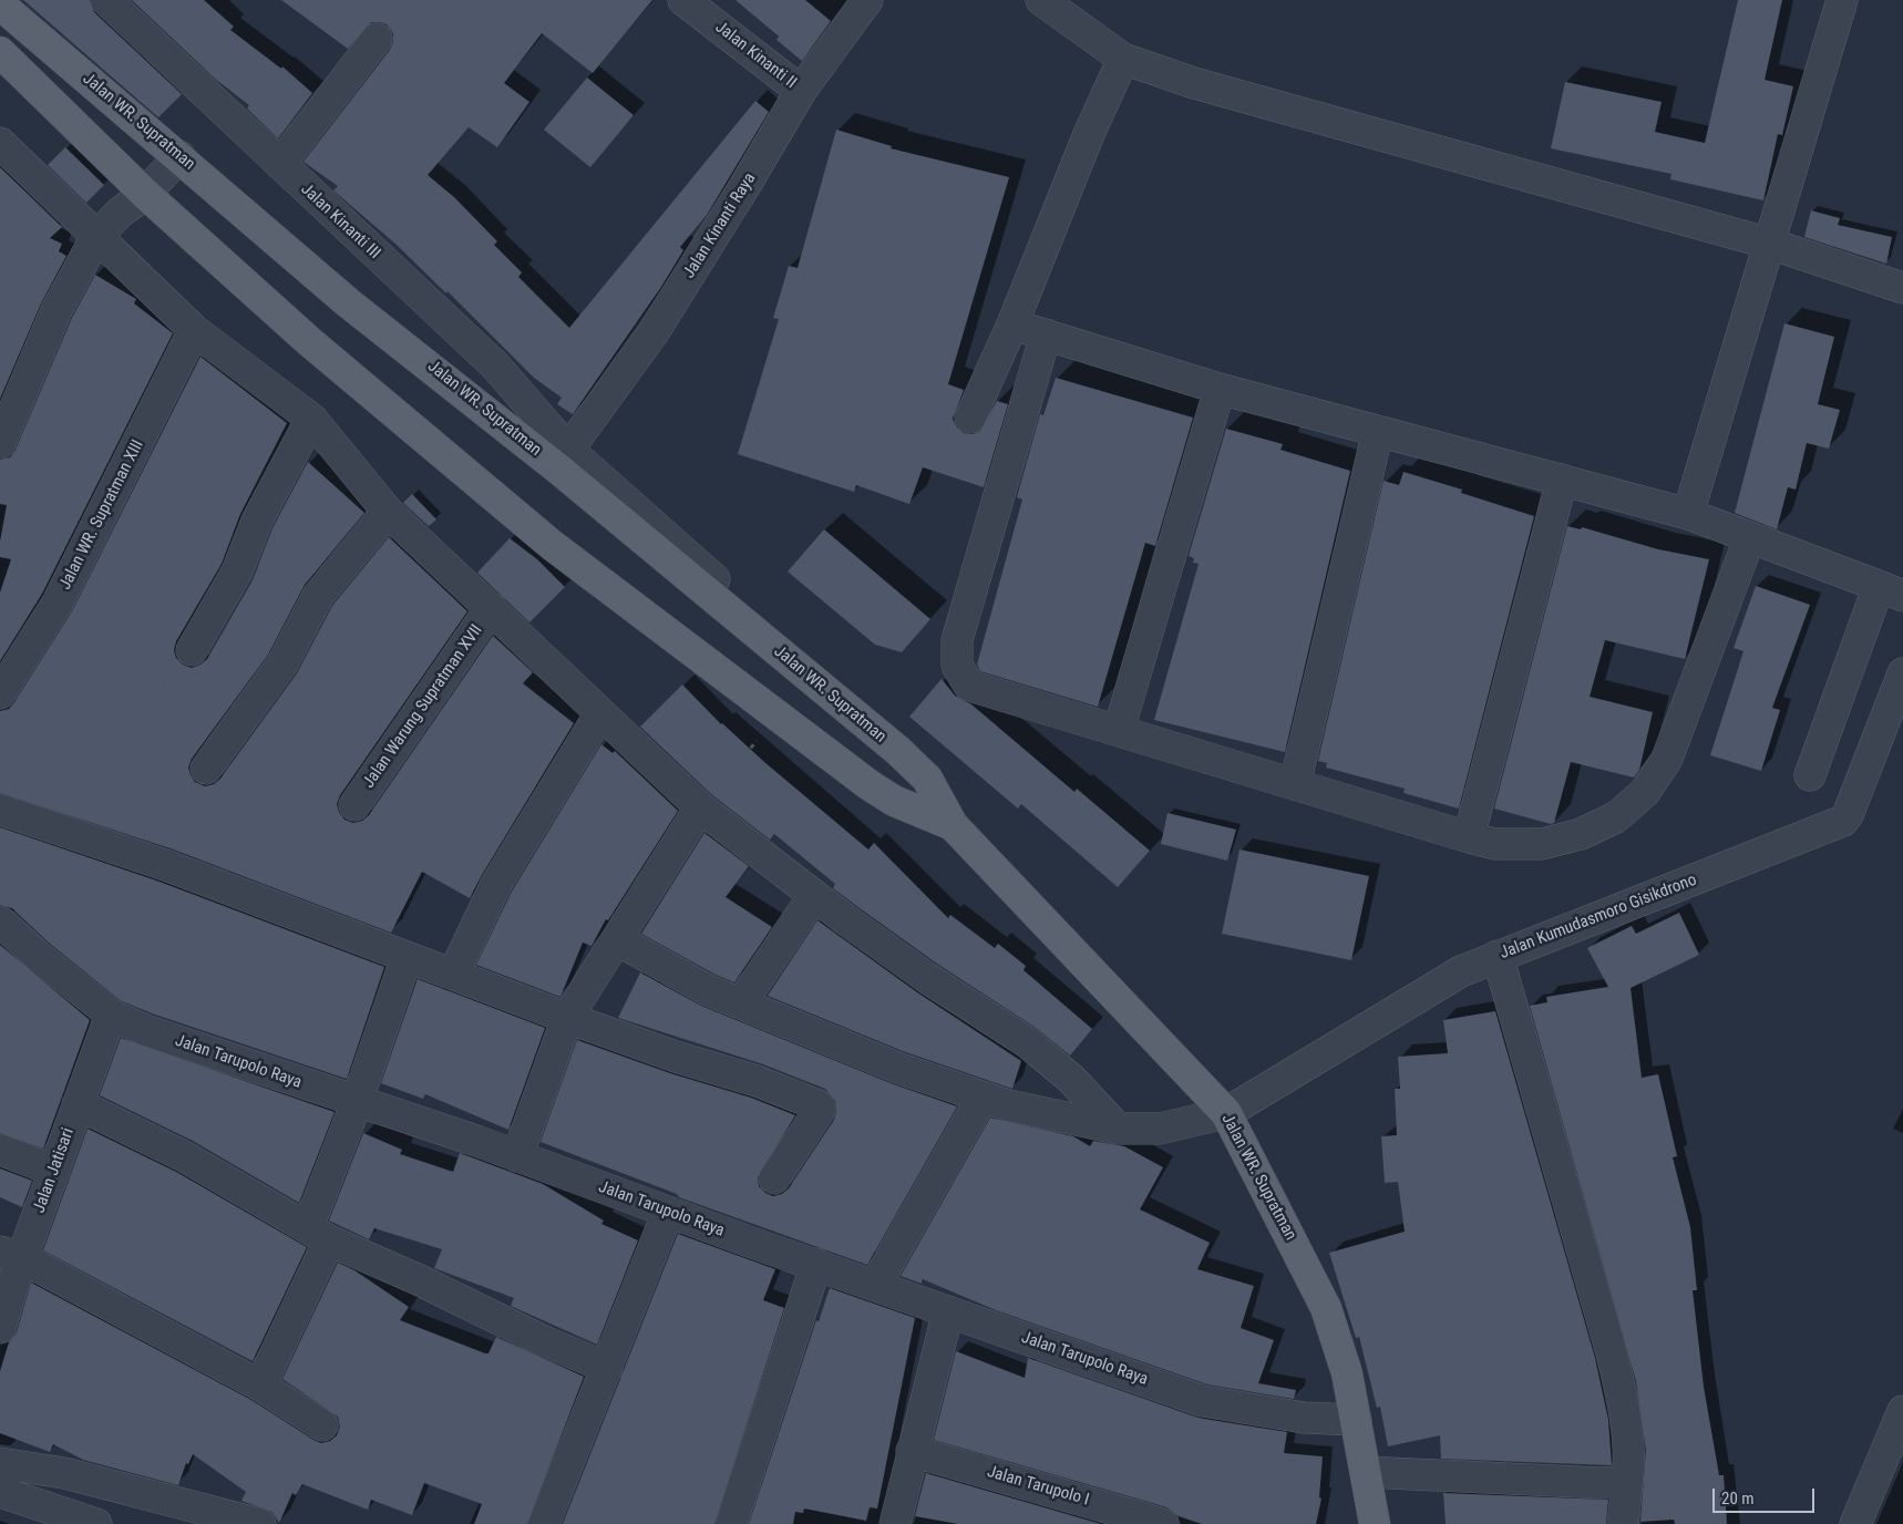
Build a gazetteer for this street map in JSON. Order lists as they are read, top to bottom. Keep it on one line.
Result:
{"streets":{"main road":["Jalan WR. Supratman"],"street":["Jalan Kinanti II","Jalan Kinanti III","Jalan Kinanti Raya","Jalan WR. Supratman XIII","Jalan Warung Supratman XVII","Jalan Kumudasmoro Gisikdrono","Jalan Tarupolo Raya","Jalan Jatisari","Jalan Tarupolo I"]},"crossings":[["Jalan Kinanti II","Jalan Kinanti Raya"],["Jalan WR. Supratman","Jalan Kinanti III"],["Jalan WR. Supratman","Jalan Kumudasmoro Gisikdrono"],["Jalan WR. Supratman","Jalan Tarupolo Raya"],["Jalan Kinanti III","Jalan Kinanti Raya"],["Jalan Tarupolo Raya","Jalan Jatisari"]],"scale_bar":"20 m"}
